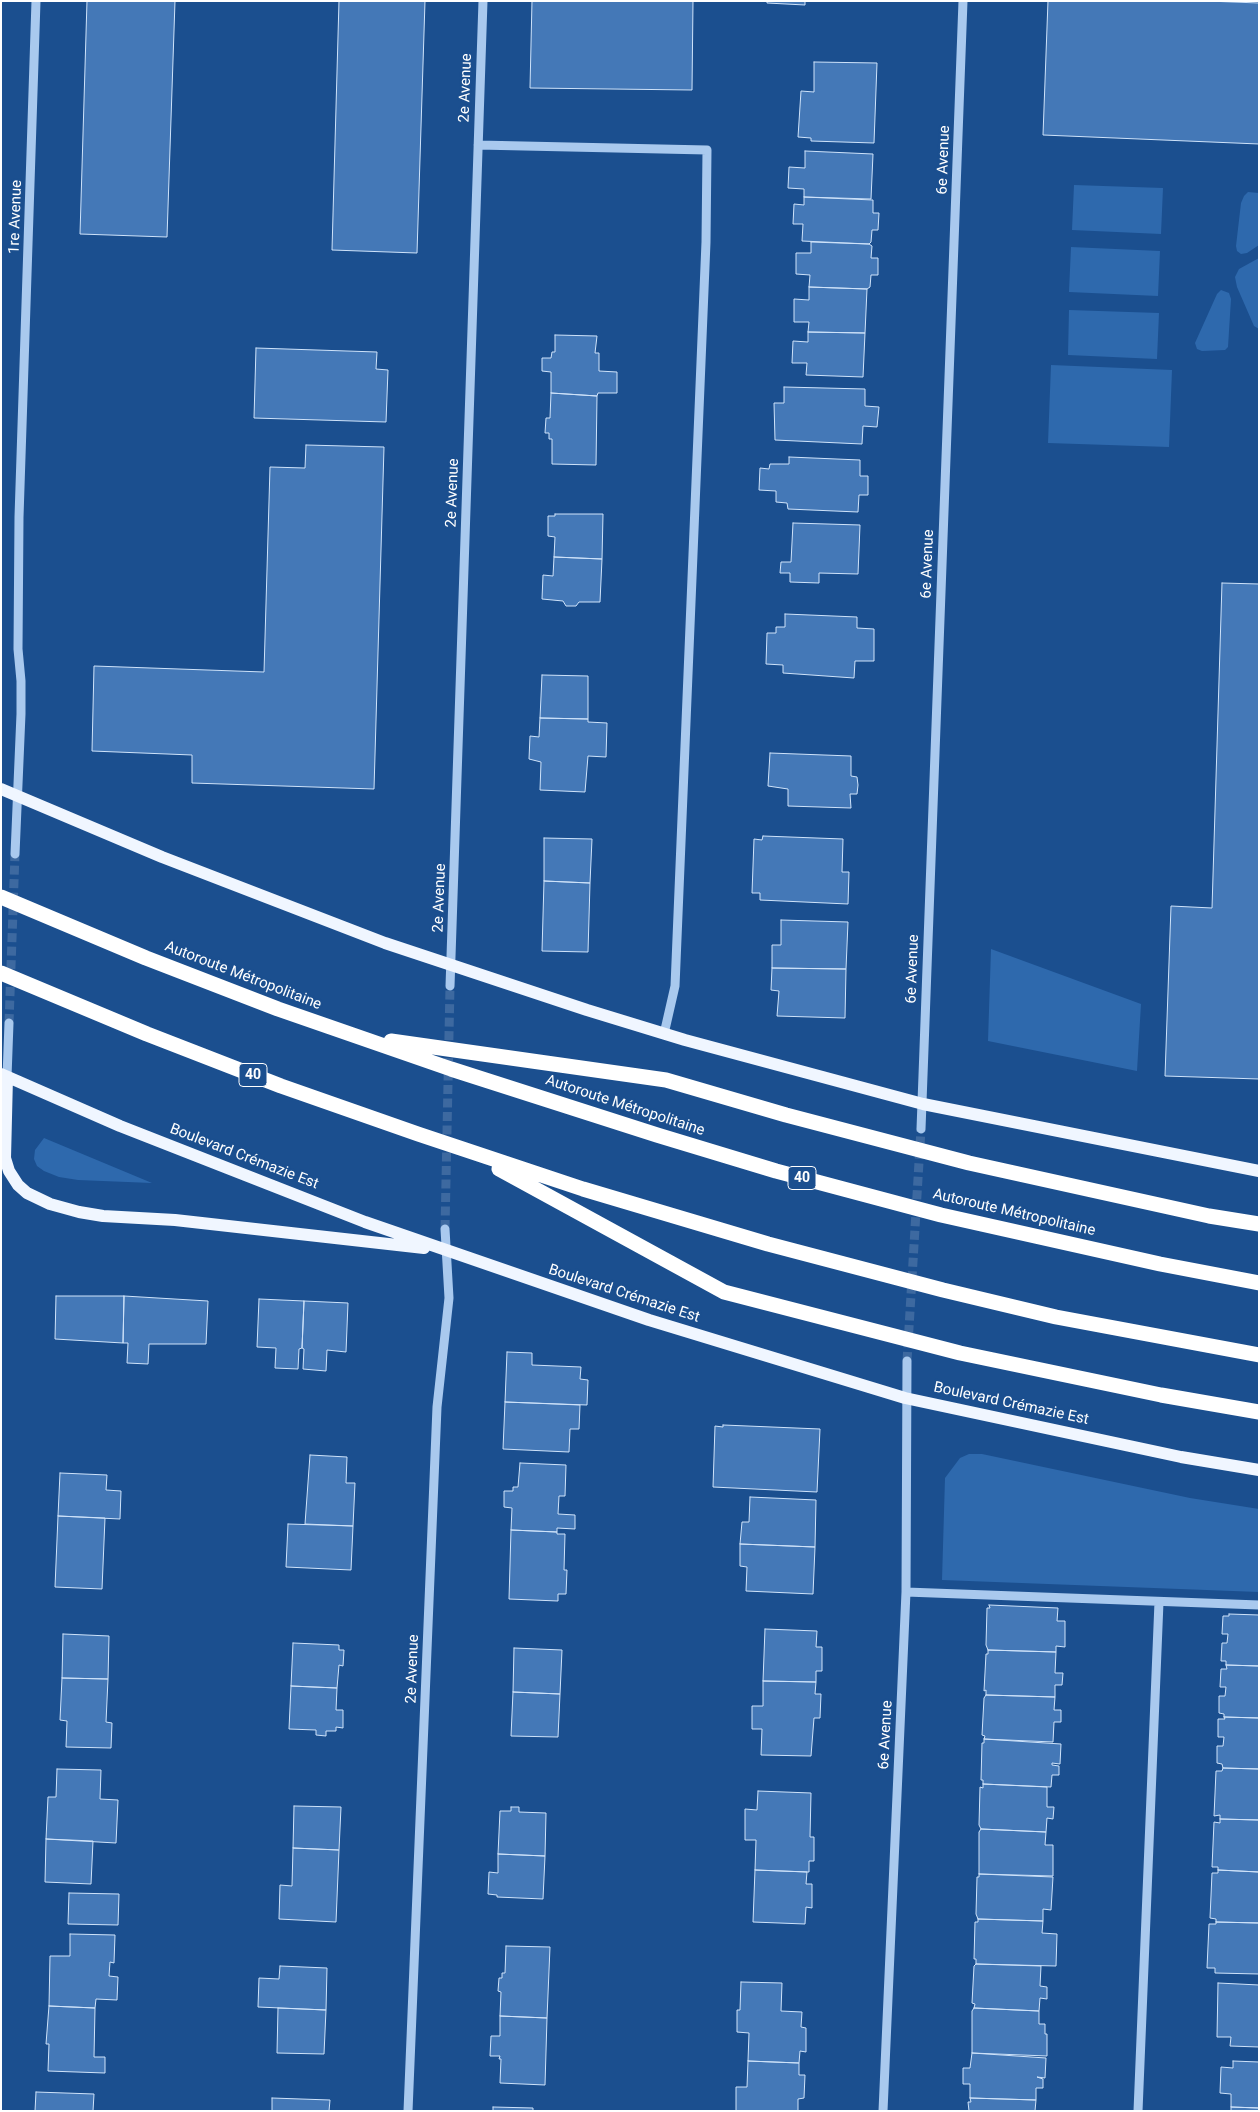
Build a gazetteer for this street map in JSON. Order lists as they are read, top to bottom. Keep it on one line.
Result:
{"streets":{"highway":["Autoroute Métropolitaine","40"],"main road":["Boulevard Crémazie Est"],"street":["2e Avenue","6e Avenue","1re Avenue"]},"crossings":[["2e Avenue","Boulevard Crémazie Est"],["6e Avenue","Boulevard Crémazie Est"]]}
